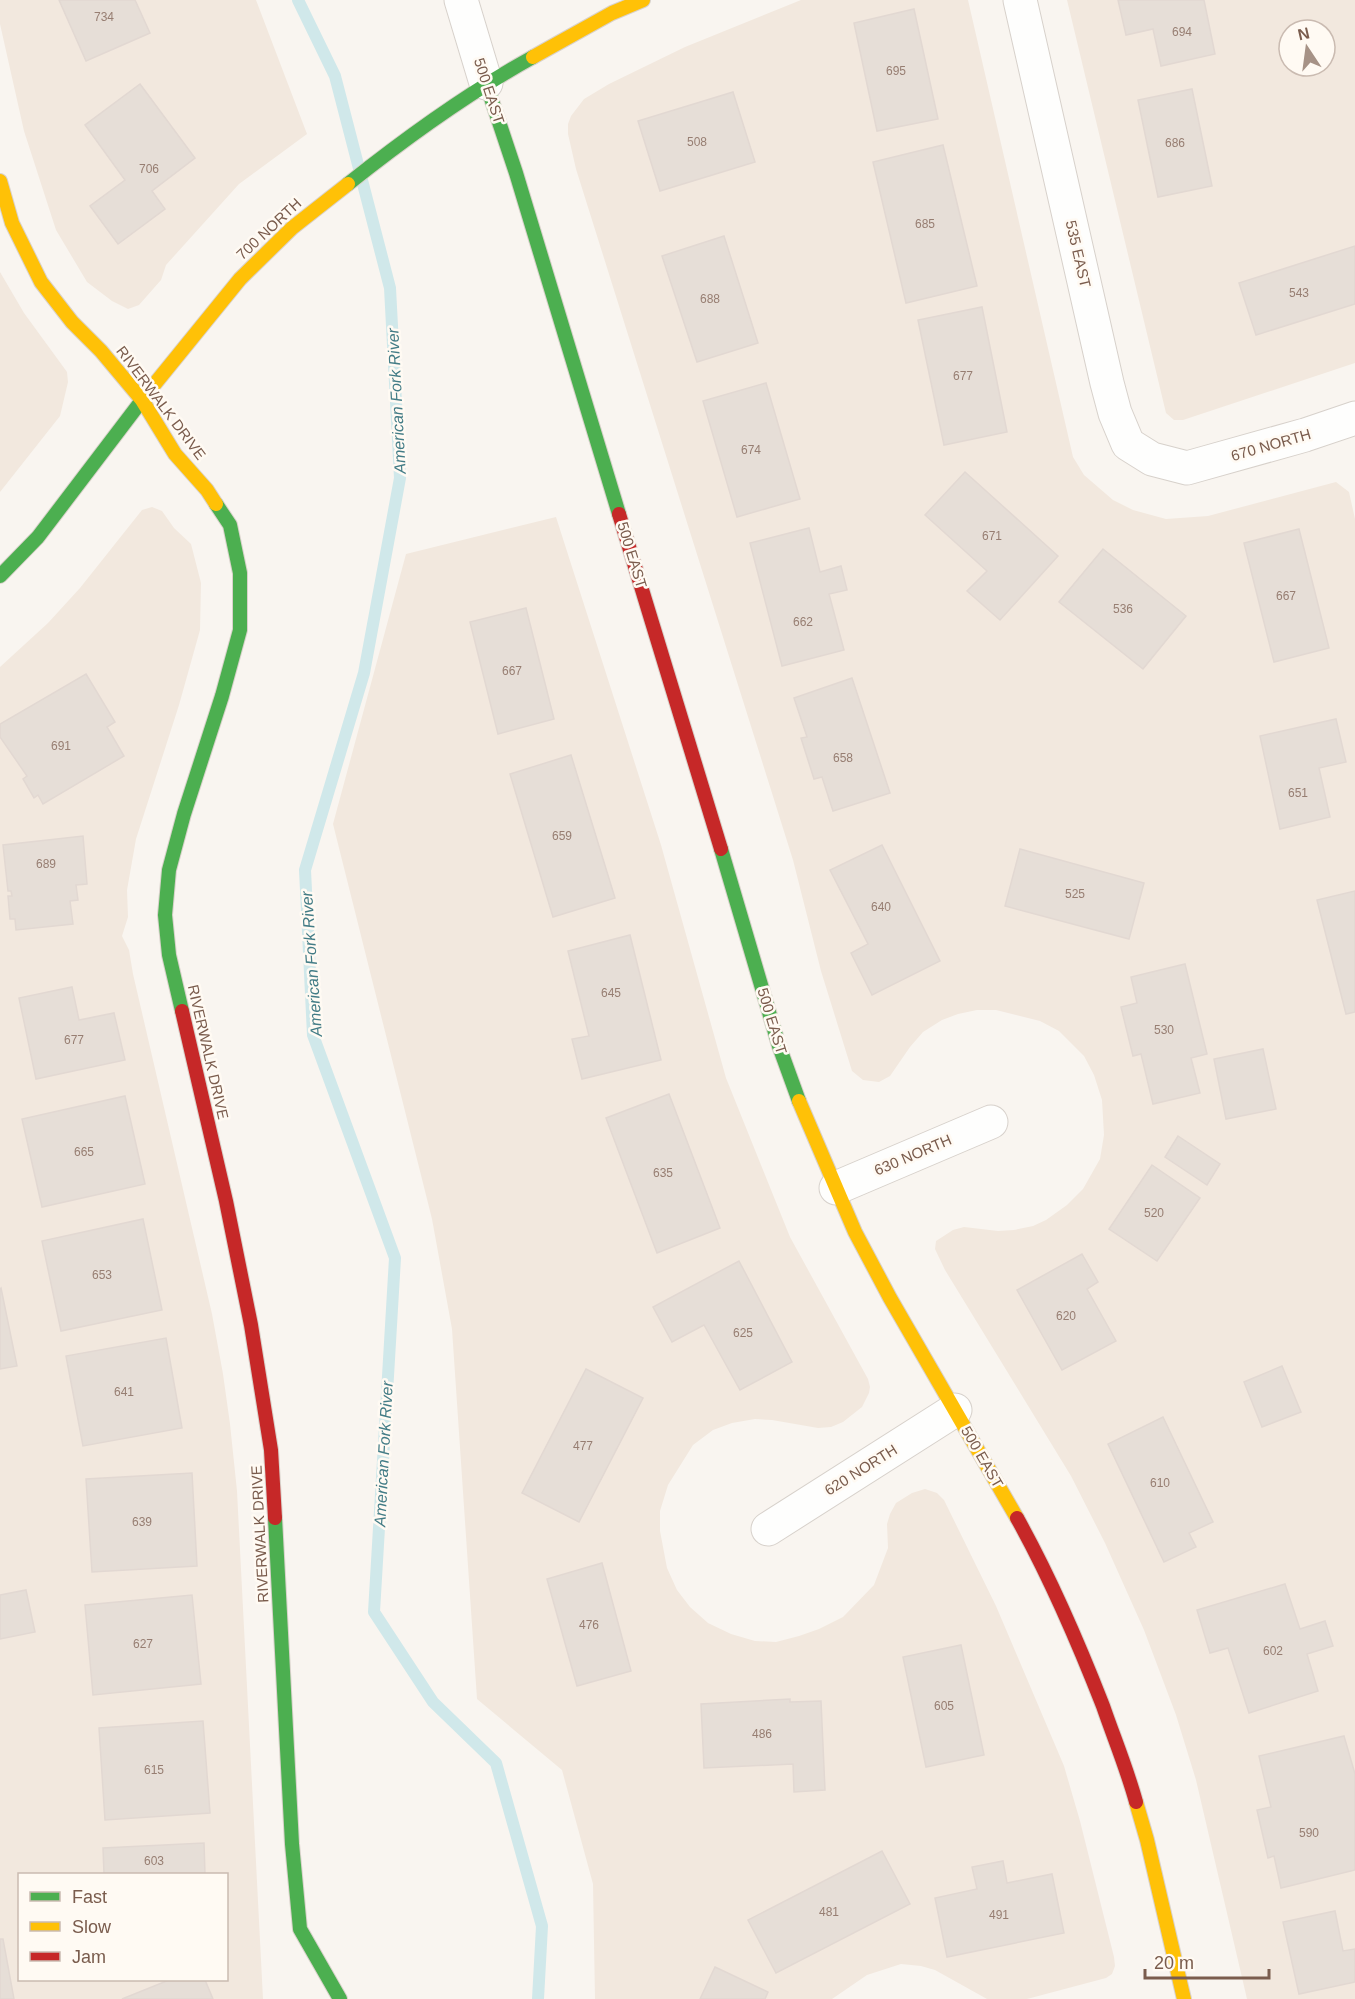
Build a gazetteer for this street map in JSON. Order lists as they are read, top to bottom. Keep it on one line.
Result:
{"streets":{"street":["500 EAST","700 NORTH","535 EAST","RIVERWALK DRIVE","670 NORTH","630 NORTH","620 NORTH"]},"crossings":[["500 EAST","700 NORTH"],["500 EAST","630 NORTH"],["500 EAST","620 NORTH"],["700 NORTH","RIVERWALK DRIVE"],["535 EAST","670 NORTH"]],"water":["American Fork River"],"house_numbers":["734","694","695","508","686","706","685","543","688","677","674","671","667","536","662","667","691","658","651","659","689","525","640","645","530","677","665","635","520","653","620","625","641","477","610","639","476","627","602","605","486","615","590","603","481","491"],"legend":["Fast","Slow","Jam"],"scale_bar":"20 m","north":"top"}
